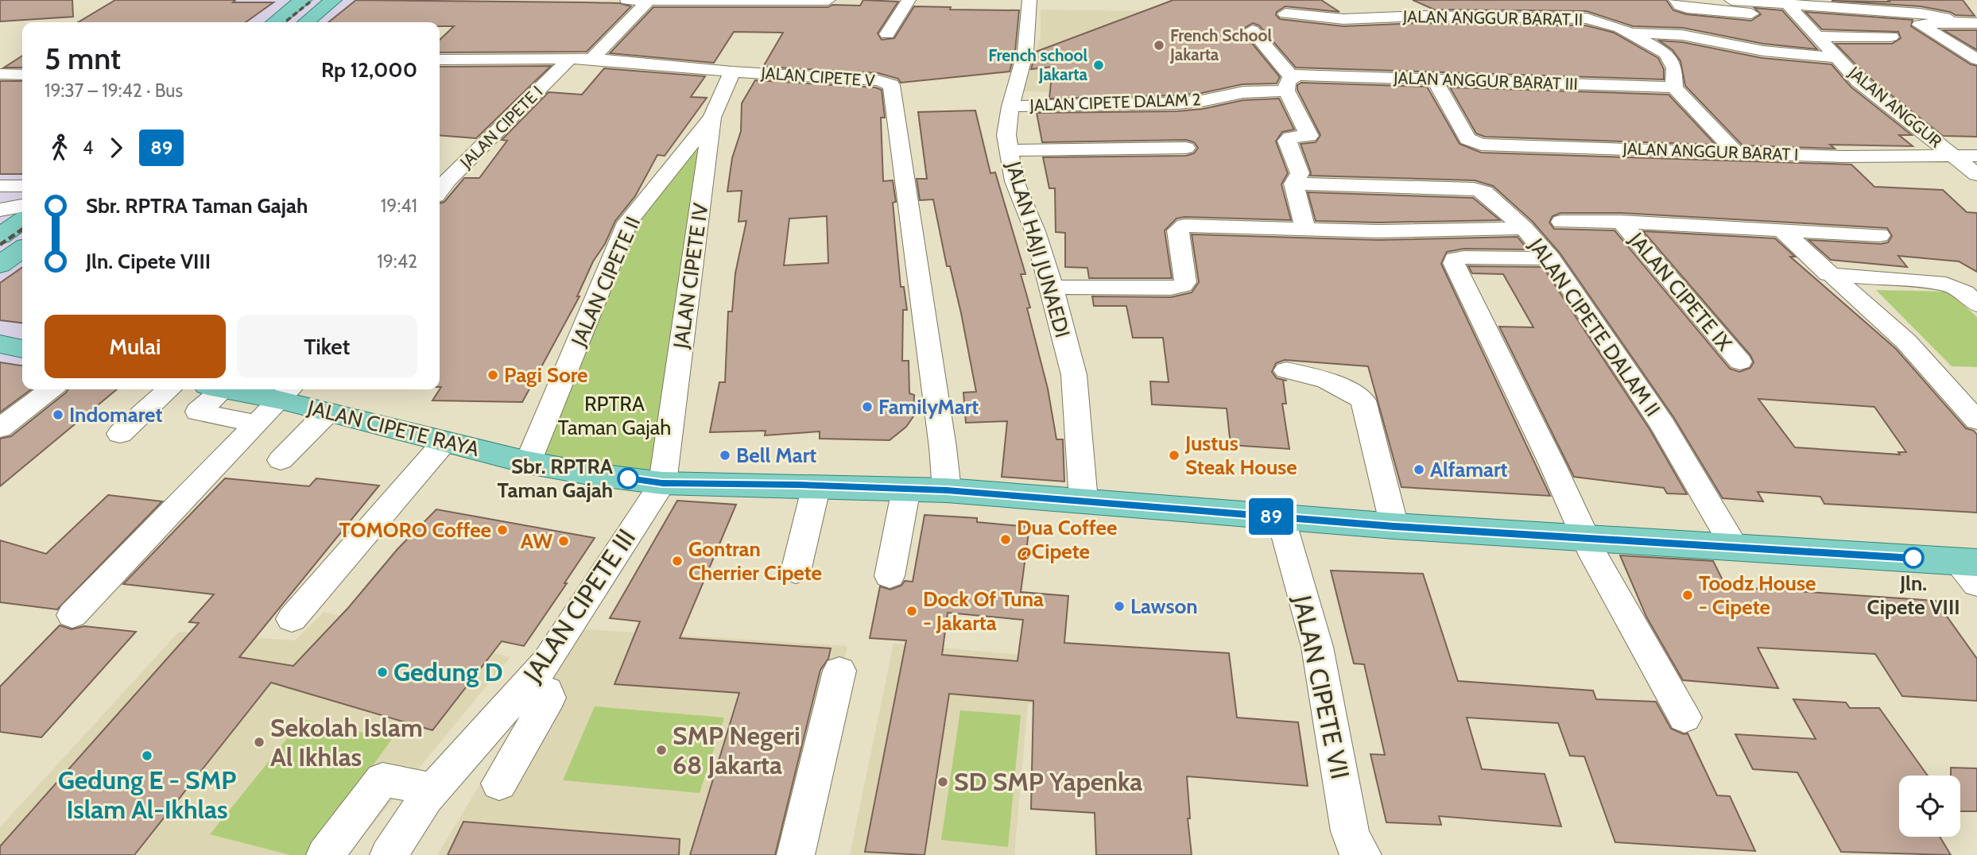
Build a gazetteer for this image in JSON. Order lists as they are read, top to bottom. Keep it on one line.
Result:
{"streets":{"main road":["JALAN CIPETE RAYA"],"street":["JALAN ANGGUR BARAT II","JALAN CIPETE V","JALAN ANGGUR BARAT III","JALAN CIPETE DALAM 2","JALAN ANGGUR","JALAN CIPETE I","JALAN ANGGUR BARAT I","JALAN HAJI JUNAEDI","JALAN CIPETE IV","JALAN CIPETE II","JALAN CIPETE IX","JALAN CIPETE DALAM II","JALAN CIPETE III","JALAN CIPETE VII"]},"crossings":[["JALAN ANGGUR BARAT II","JALAN ANGGUR BARAT III"],["JALAN CIPETE V","JALAN CIPETE I"],["JALAN CIPETE V","JALAN CIPETE IV"],["JALAN CIPETE V","JALAN CIPETE RAYA"],["JALAN ANGGUR BARAT III","JALAN CIPETE DALAM 2"],["JALAN ANGGUR BARAT III","JALAN ANGGUR BARAT I"],["JALAN CIPETE DALAM 2","JALAN HAJI JUNAEDI"],["JALAN ANGGUR","JALAN ANGGUR BARAT I"],["JALAN HAJI JUNAEDI","JALAN CIPETE DALAM II"],["JALAN HAJI JUNAEDI","JALAN CIPETE RAYA"],["JALAN CIPETE IV","JALAN CIPETE II"],["JALAN CIPETE IV","JALAN CIPETE RAYA"],["JALAN CIPETE IV","JALAN CIPETE III"],["JALAN CIPETE II","JALAN CIPETE RAYA"],["JALAN CIPETE DALAM II","JALAN CIPETE RAYA"],["JALAN CIPETE RAYA","JALAN CIPETE III"],["JALAN CIPETE RAYA","JALAN CIPETE VII"]],"parks":["RPTRA Taman Gajah"],"places":["French School Jakarta","French school Jakarta","Pagi Sore","FamilyMart","Indomaret","Bell Mart","Justus Steak House","Alfamart","Sbr. RPTRA Taman Gajah","TOMORO Coffee","Dua Coffee @Cipete","AW","Jln. Cipete VIII","Gontran Cherrier Cipete","Toodz House - Cipete","Lawson","Dock Of Tuna - Jakarta","Gedung D","Sekolah Islam Al Ikhlas","SMP Negeri 68 Jakarta","Gedung E - SMP Islam Al-Ikhlas","SD SMP Yapenka"],"lines":["bus line 89"],"page":{"on_map":"89","heading":["5 mnt","19:37 – 19:42 · Bus","Rp 12,000"],"legs":["4","89"],"list":[{"name":"Sbr. RPTRA Taman Gajah","value":"19:41"},{"name":"Jln. Cipete VIII","value":"19:42"}],"buttons":["Mulai","Tiket"]}}
